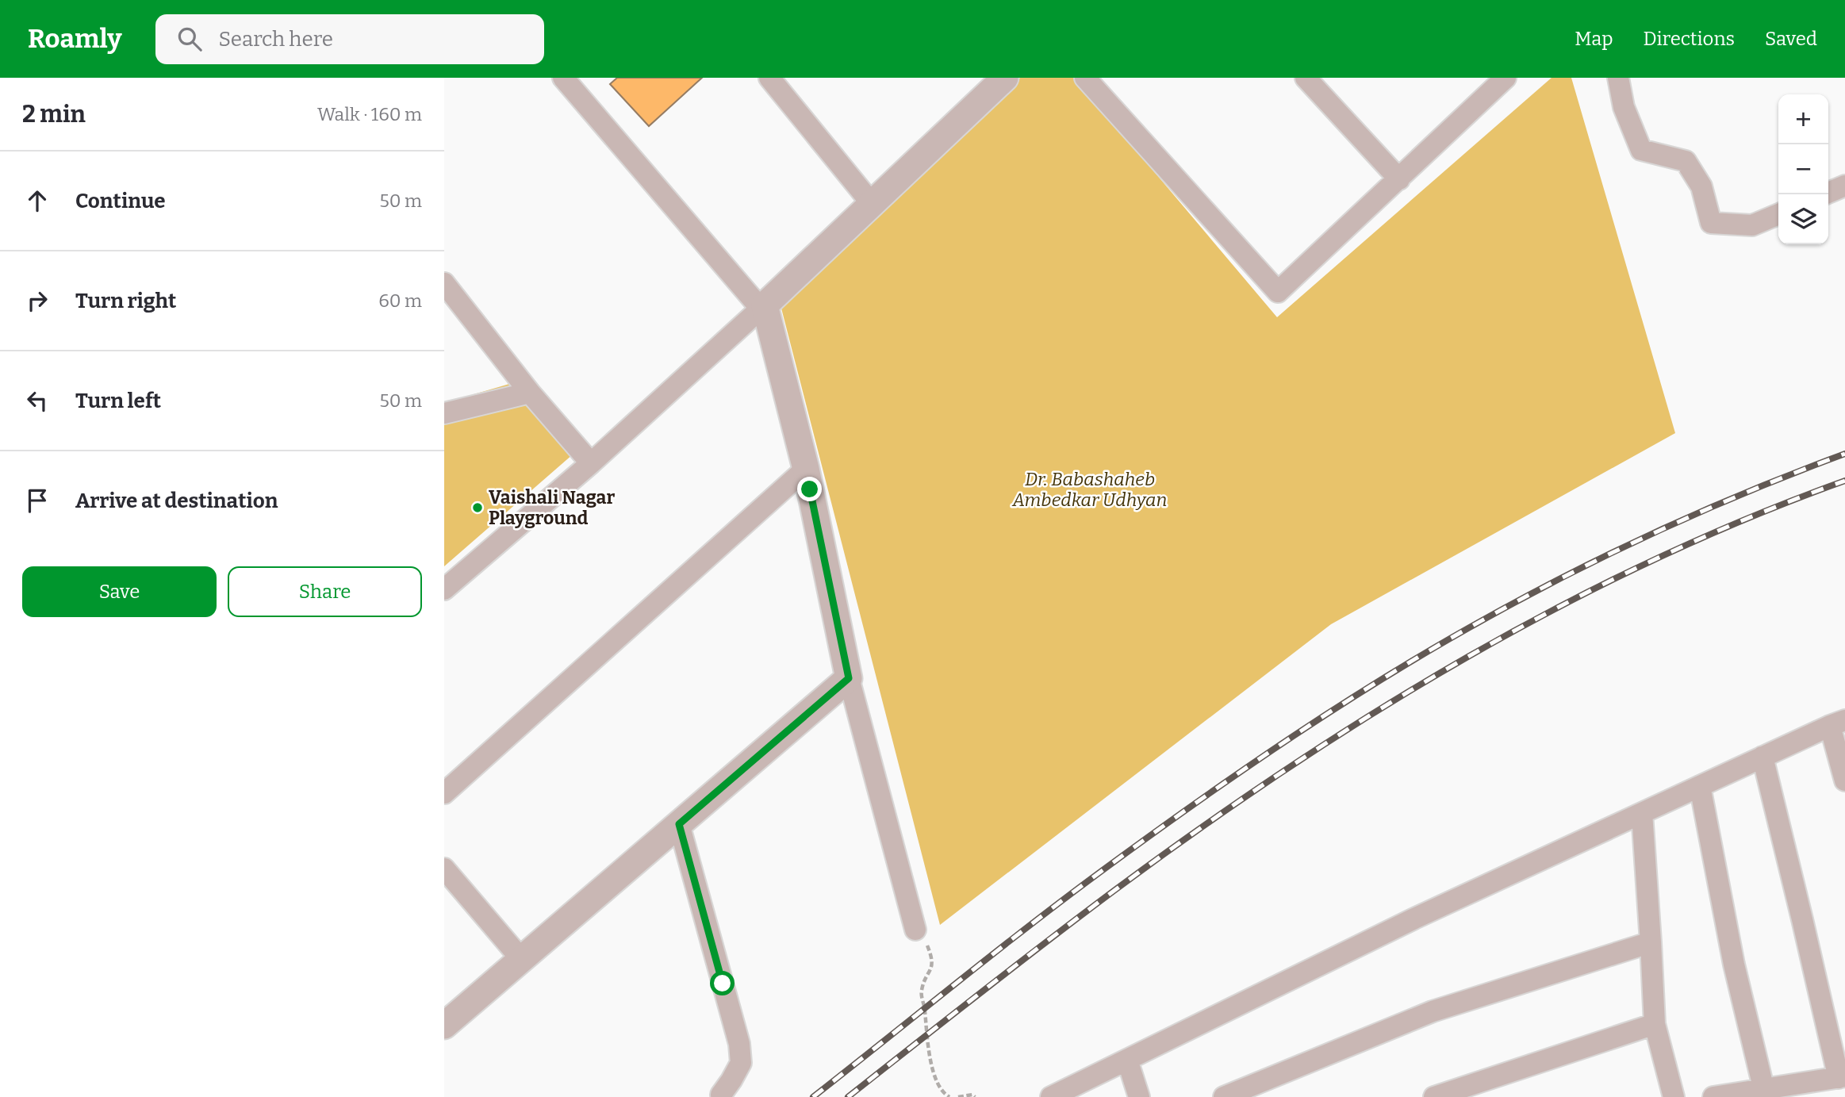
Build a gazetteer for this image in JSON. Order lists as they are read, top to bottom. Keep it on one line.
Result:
{"parks":["Dr. Babashaheb Ambedkar Udhyan"],"places":["Vaishali Nagar Playground"],"page":{"header":"Roamly","search":"Search here","nav":["Map","Directions","Saved"],"heading":["2 min","Walk · 160 m"],"map_buttons":["+","−"],"list":[["Continue","50 m"],["Turn right","60 m"],["Turn left","50 m"],"Arrive at destination"],"buttons":["Save","Share"]}}
